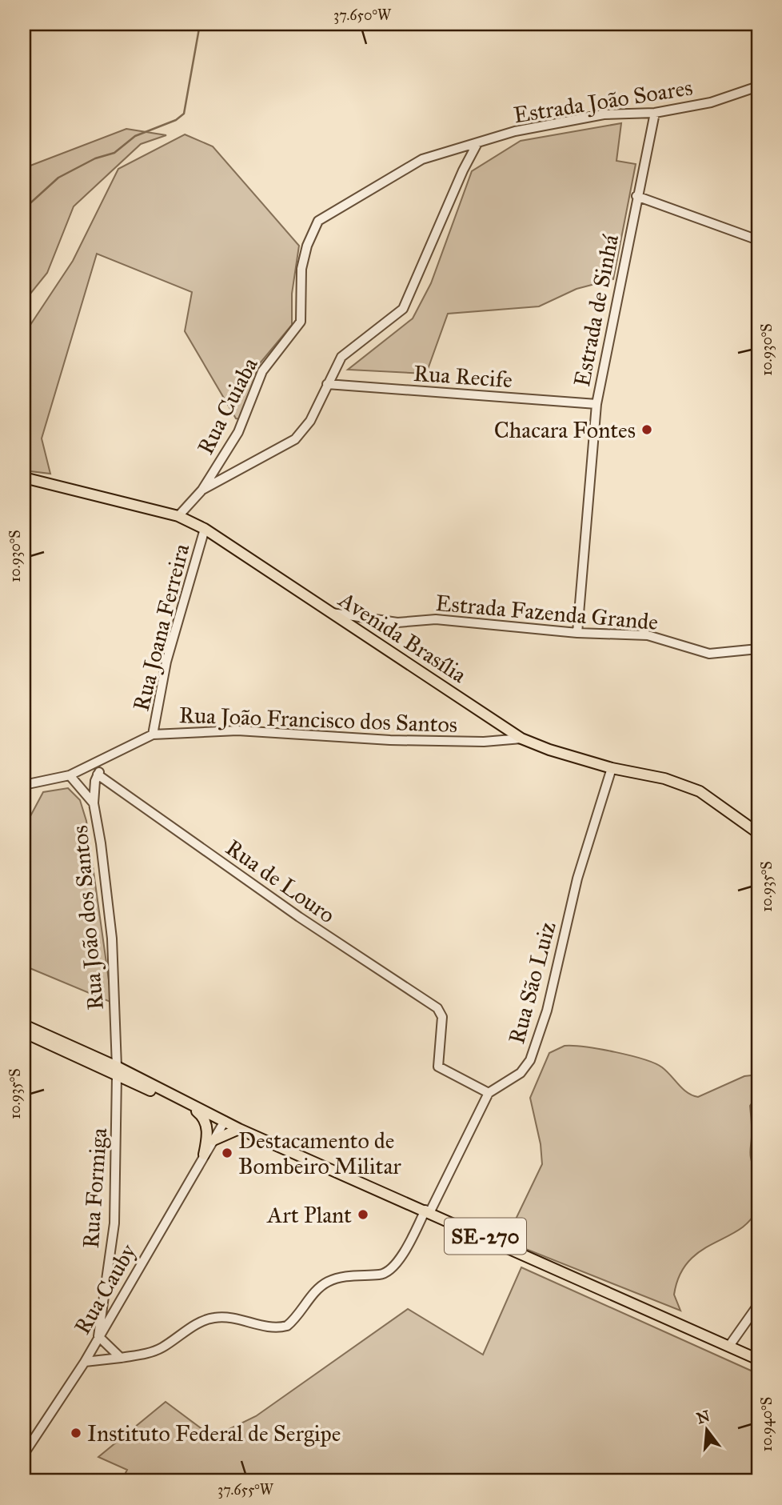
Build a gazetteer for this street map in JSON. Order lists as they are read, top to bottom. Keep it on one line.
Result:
{"streets":{"main road":["Avenida Brasília","SE-270"],"street":["Estrada João Soares","Estrada de Sinhá","Rua Recife","Rua Cuiaba","Estrada Fazenda Grande","Rua Joana Ferreira","Rua João Francisco dos Santos","Rua de Louro","Rua João dos Santos","Rua São Luiz","Rua Formiga","Rua Cauby"]},"crossings":[["Estrada João Soares","Estrada de Sinhá"],["Estrada João Soares","Rua Cuiaba"],["Estrada de Sinhá","Rua Recife"],["Estrada de Sinhá","Estrada Fazenda Grande"],["Estrada Fazenda Grande","Avenida Brasília"],["Rua Joana Ferreira","Avenida Brasília"],["Rua Joana Ferreira","Rua João Francisco dos Santos"],["Avenida Brasília","Rua João Francisco dos Santos"],["Avenida Brasília","Rua São Luiz"],["Rua João Francisco dos Santos","Rua João dos Santos"],["Rua de Louro","Rua São Luiz"],["Rua João dos Santos","Rua Formiga"],["Rua João dos Santos","SE-270"],["Rua Formiga","SE-270"],["Rua Formiga","Rua Cauby"],["SE-270","Rua Cauby"]],"places":["Chacara Fontes","Destacamento de Bombeiro Militar","Art Plant","Instituto Federal de Sergipe"],"north":"top","coordinates":["37.650°W","10.930°S","10.935°S","10.940°S","37.655°W"]}
